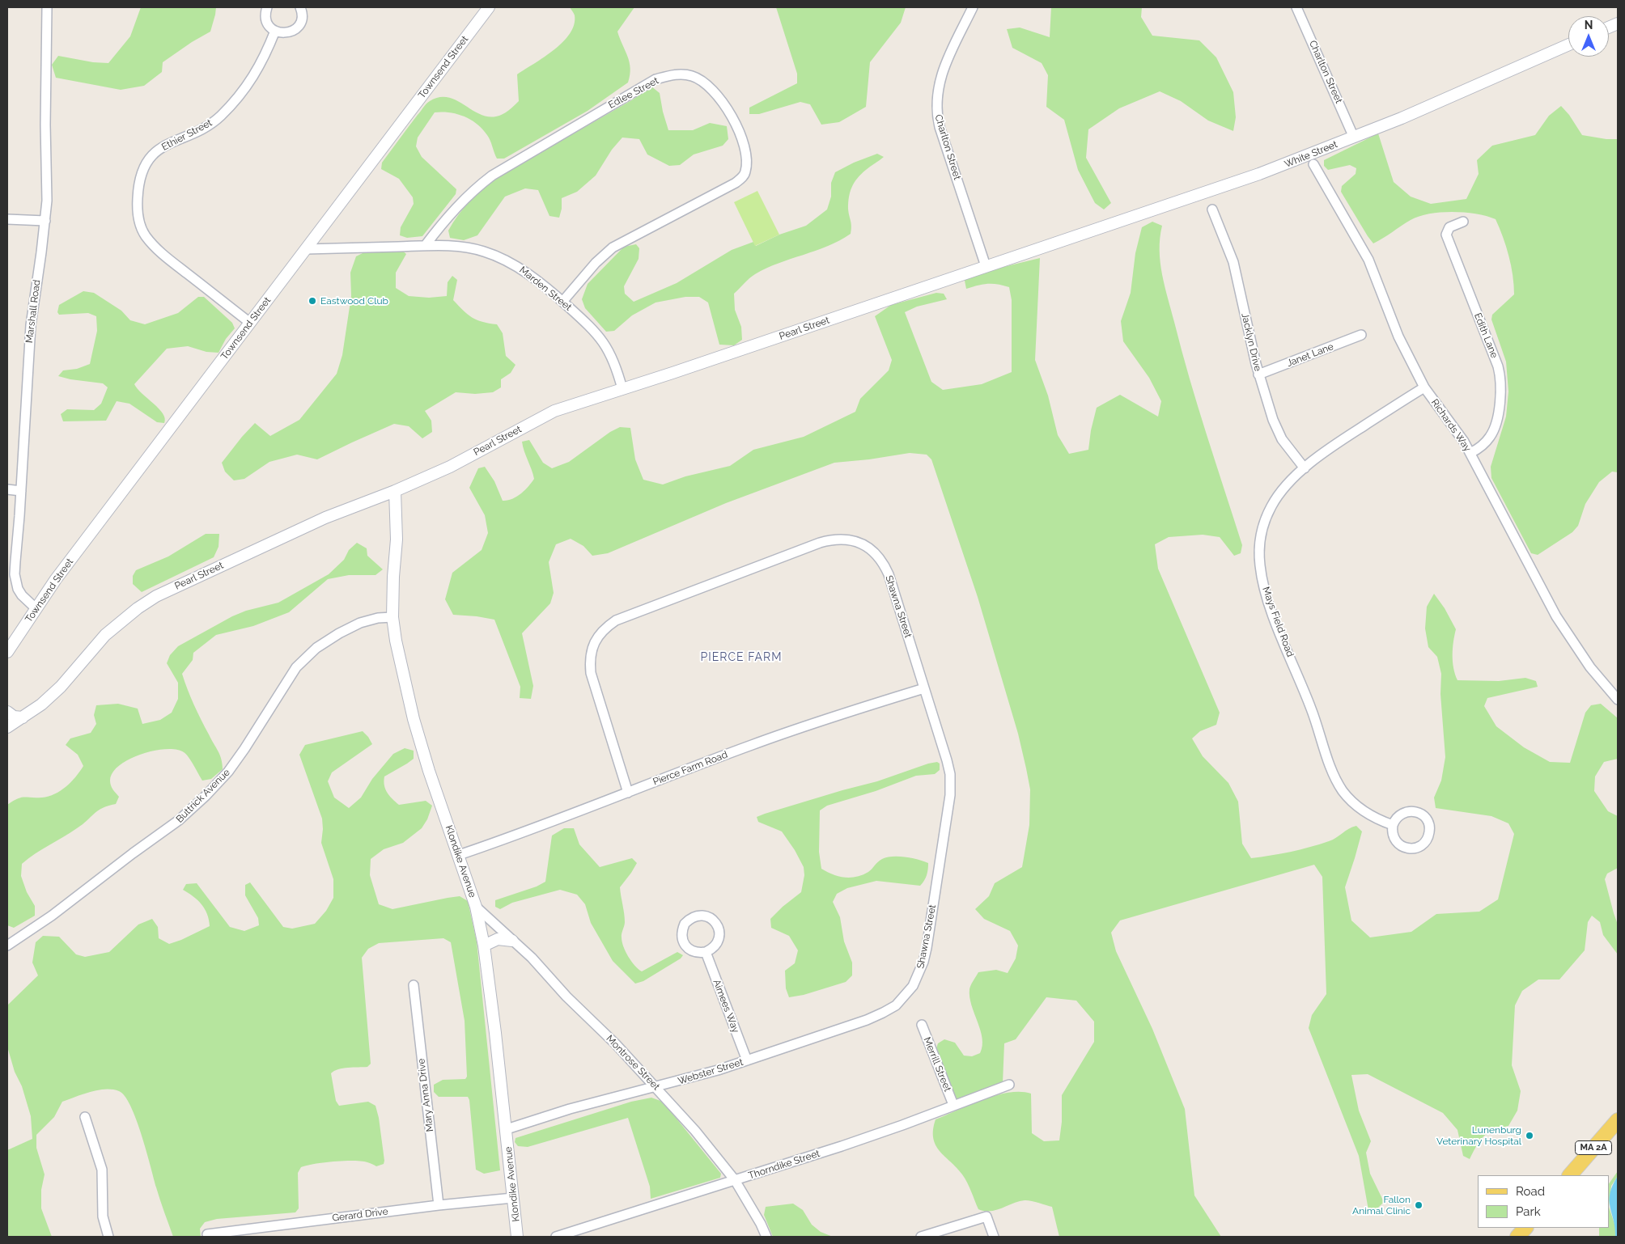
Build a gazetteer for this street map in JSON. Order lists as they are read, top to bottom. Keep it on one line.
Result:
{"streets":{"main road":["MA 2A"],"street":["Townsend Street","Charlton Street","Edlee Street","Ethier Street","White Street","Marden Street","Marshall Road","Pearl Street","Edith Lane","Jacklyn Drive","Janet Lane","Richards Way","Shawna Street","Mays Field Road","Pierce Farm Road","Buttrick Avenue","Klondike Avenue","Aimees Way","Montrose Street","Merrill Street","Webster Street","Mary Anna Drive","Thorndike Street","Gerard Drive"]},"crossings":[["Townsend Street","Ethier Street"],["Townsend Street","Marden Street"],["Townsend Street","Marshall Road"],["Charlton Street","White Street"],["Charlton Street","Pearl Street"],["Edlee Street","Marden Street"],["White Street","Pearl Street"],["Marden Street","Pearl Street"],["Pearl Street","Klondike Avenue"],["Edith Lane","Richards Way"],["Jacklyn Drive","Janet Lane"],["Jacklyn Drive","Mays Field Road"],["Richards Way","Mays Field Road"],["Shawna Street","Pierce Farm Road"],["Shawna Street","Webster Street"],["Pierce Farm Road","Klondike Avenue"],["Buttrick Avenue","Klondike Avenue"],["Klondike Avenue","Montrose Street"],["Klondike Avenue","Webster Street"],["Klondike Avenue","Gerard Drive"],["Aimees Way","Webster Street"],["Montrose Street","Webster Street"],["Montrose Street","Thorndike Street"],["Merrill Street","Thorndike Street"],["Mary Anna Drive","Gerard Drive"]],"districts":["PIERCE FARM"],"places":["Eastwood Club","Lunenburg Veterinary Hospital","Fallon Animal Clinic"],"legend":["Road","Park"],"north":"top"}
